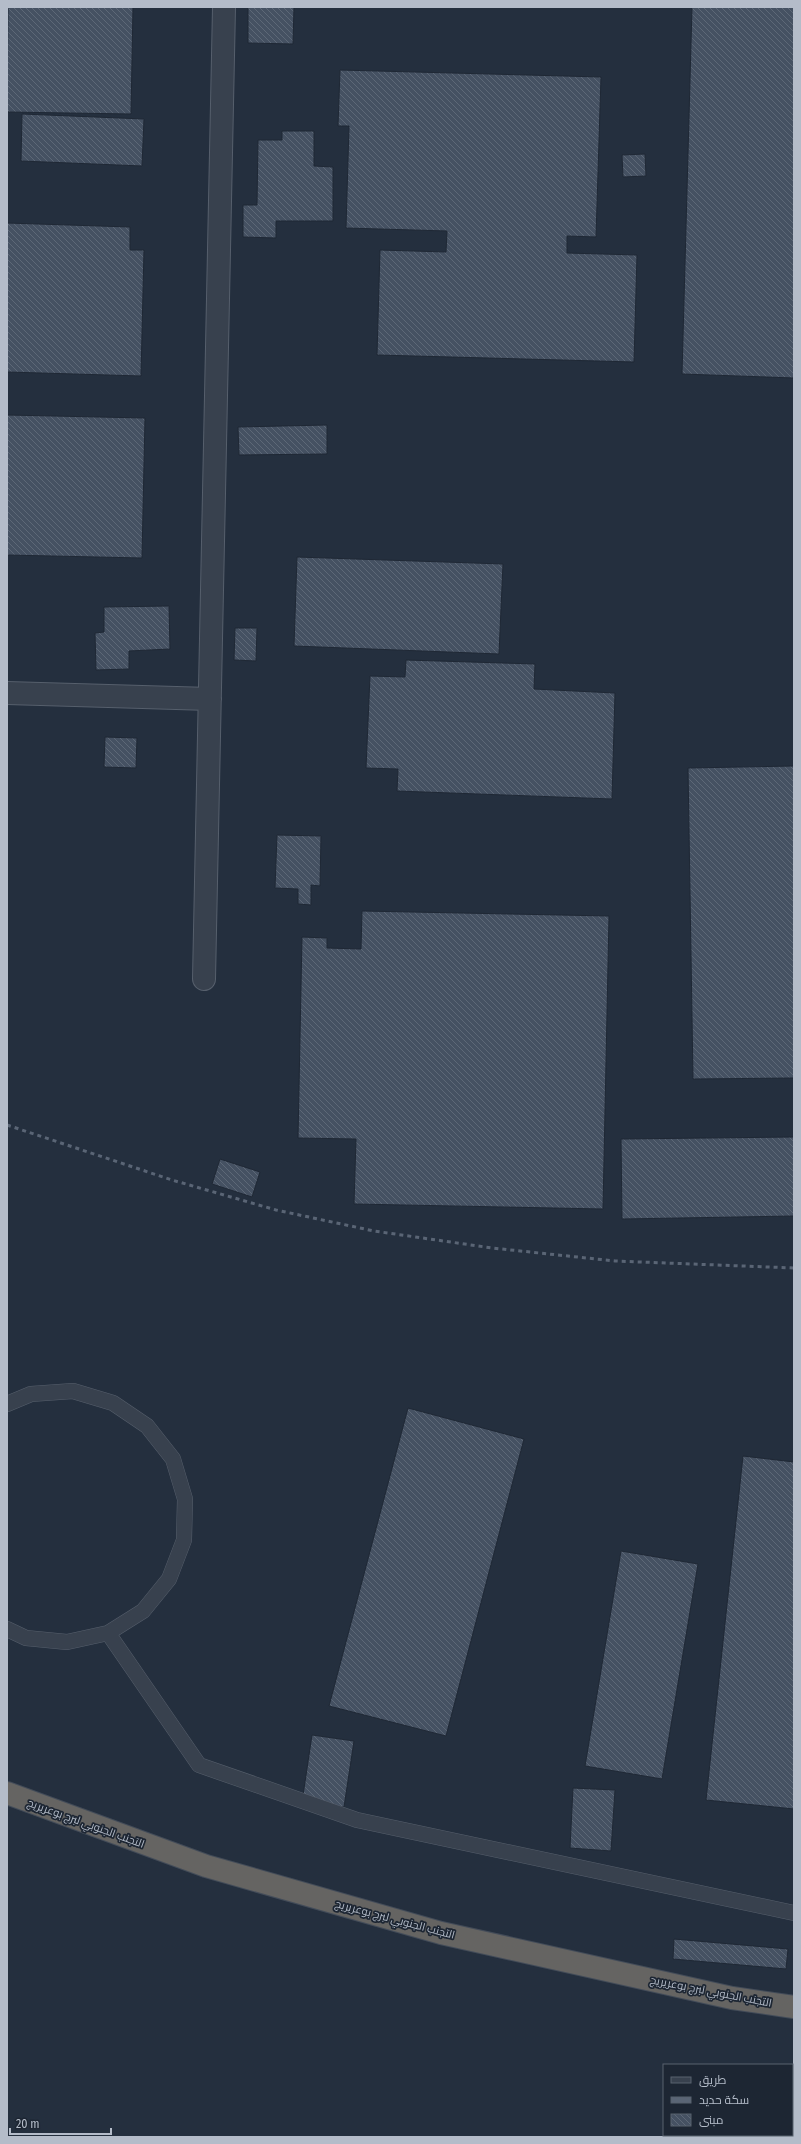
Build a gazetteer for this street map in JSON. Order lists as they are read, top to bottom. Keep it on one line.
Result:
{"streets":{"highway":["التجنب الجنوبي لبرج بوعريريج"]},"legend":["طريق","سكة حديد","مبنى"],"scale_bar":"20 m"}
